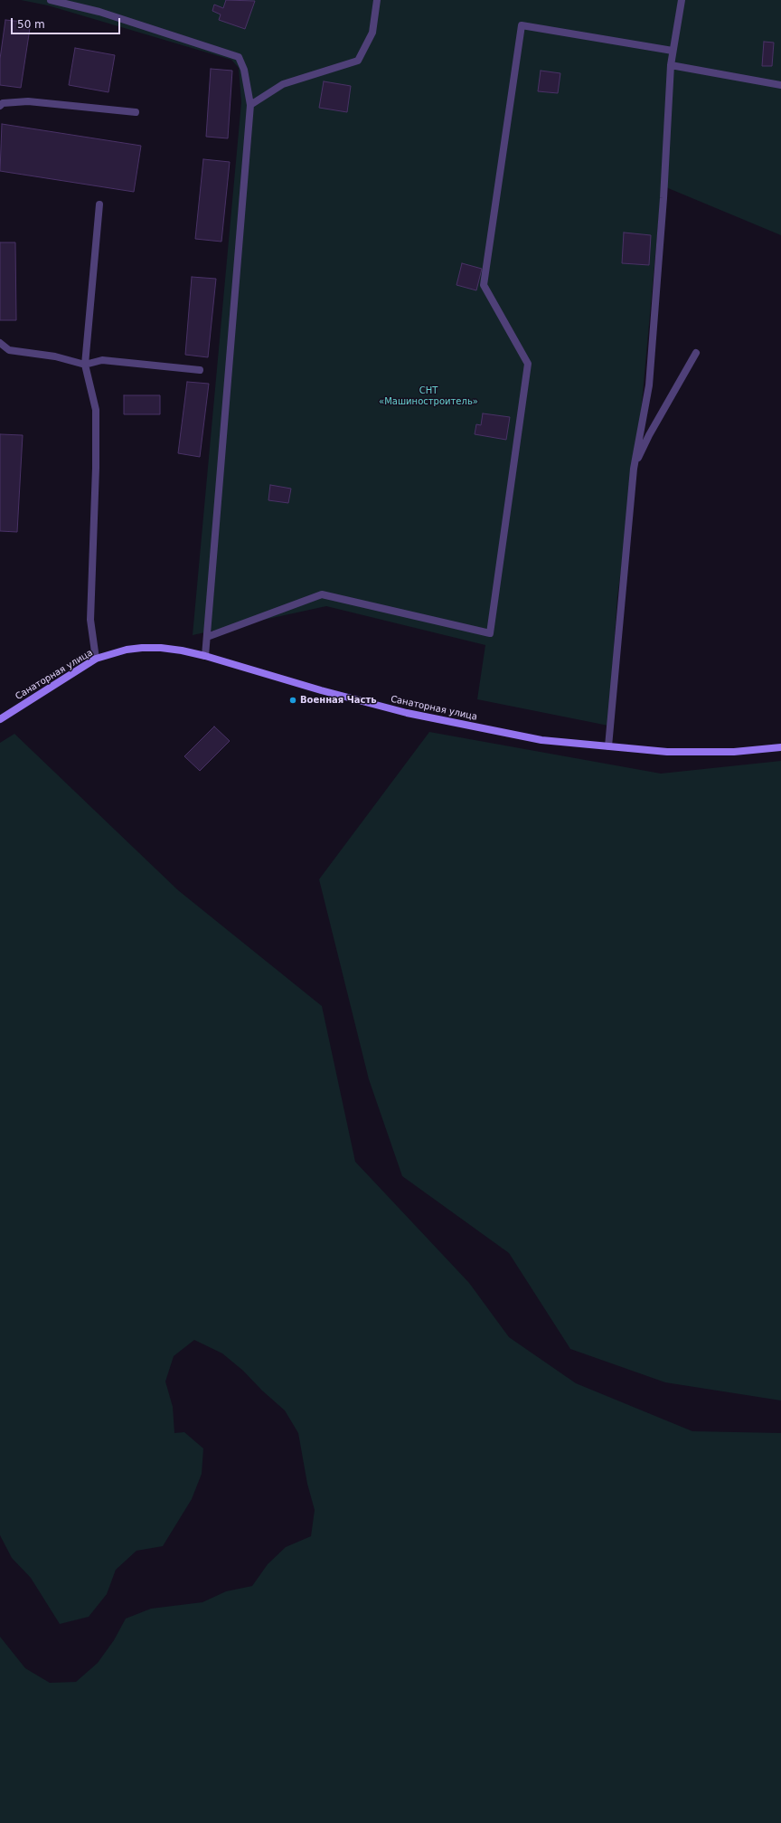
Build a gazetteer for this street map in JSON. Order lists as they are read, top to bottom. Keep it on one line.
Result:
{"streets":{"street":["Санаторная улица"]},"parks":["СНТ «Машиностроитель»"],"places":["Военная Часть"],"scale_bar":"50 m"}
